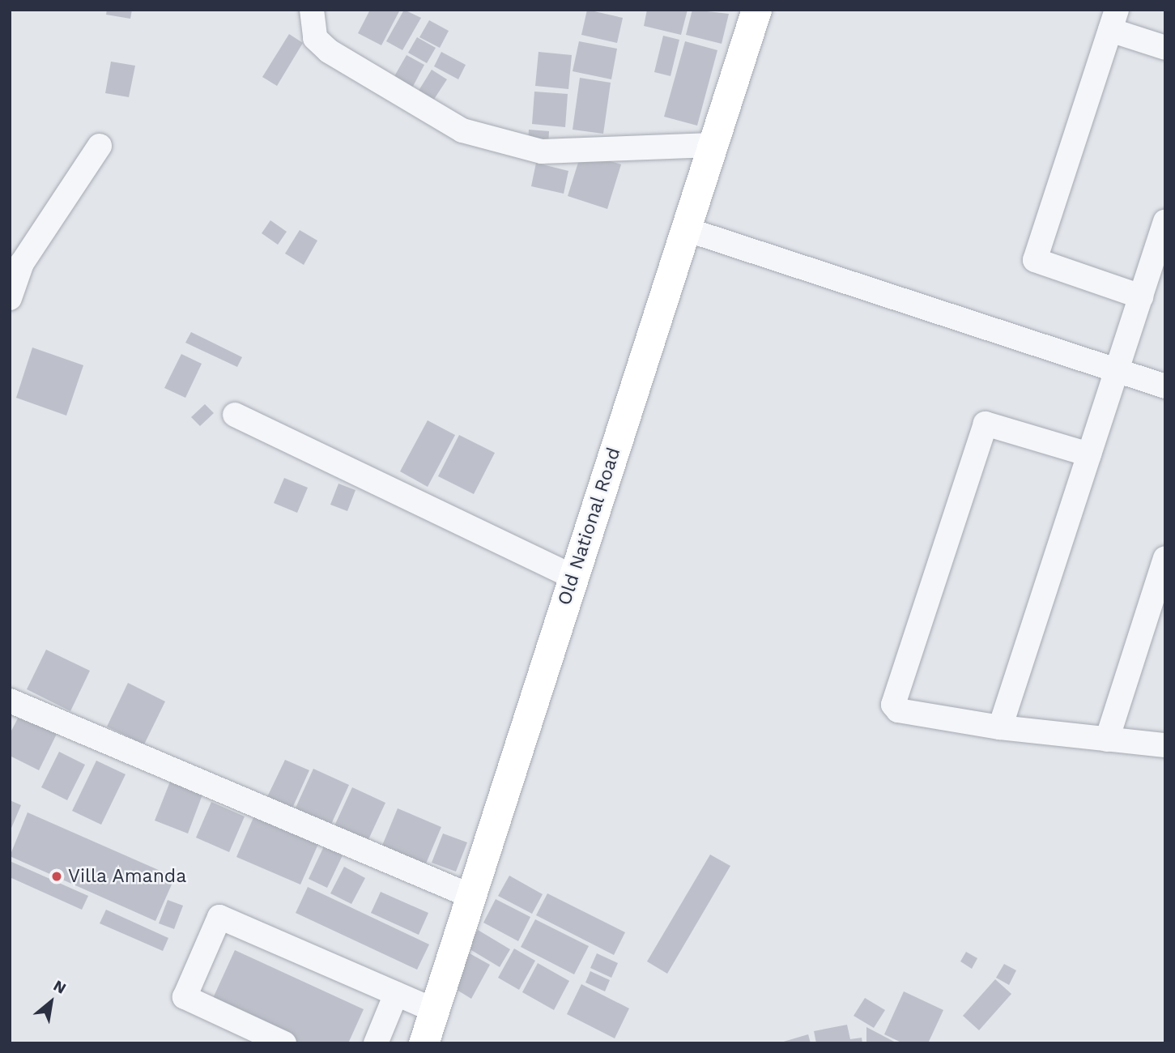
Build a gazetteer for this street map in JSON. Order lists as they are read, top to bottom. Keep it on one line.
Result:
{"streets":{"main road":["Old National Road"]},"places":["Villa Amanda"],"north":"top right"}
